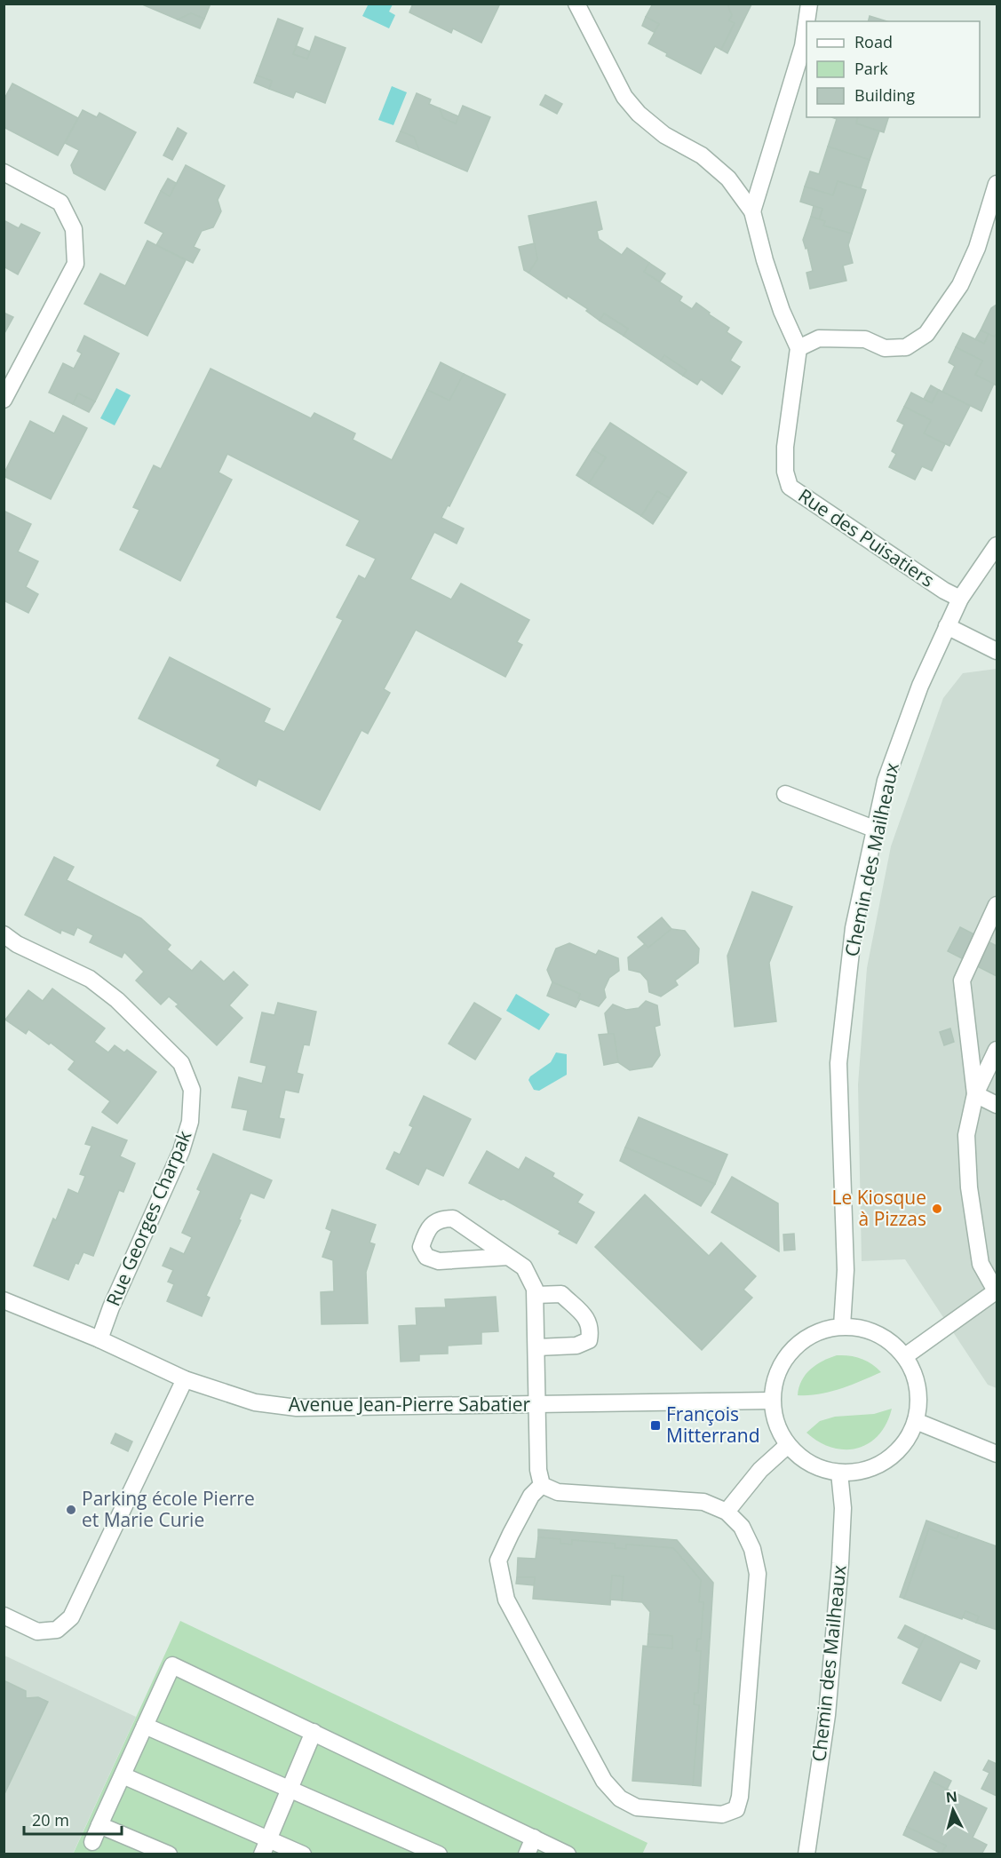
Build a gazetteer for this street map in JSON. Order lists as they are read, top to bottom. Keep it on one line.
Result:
{"streets":{"street":["Rue des Puisatiers","Chemin des Mailheaux","Rue Georges Charpak","Avenue Jean-Pierre Sabatier"]},"crossings":[["Rue des Puisatiers","Chemin des Mailheaux"],["Chemin des Mailheaux","Avenue Jean-Pierre Sabatier"],["Rue Georges Charpak","Avenue Jean-Pierre Sabatier"]],"places":{"other":["Le Kiosque à Pizzas","Parking école Pierre et Marie Curie"],"transit":["François Mitterrand"]},"legend":["Road","Park","Building"],"scale_bar":"20 m","north":"top"}
